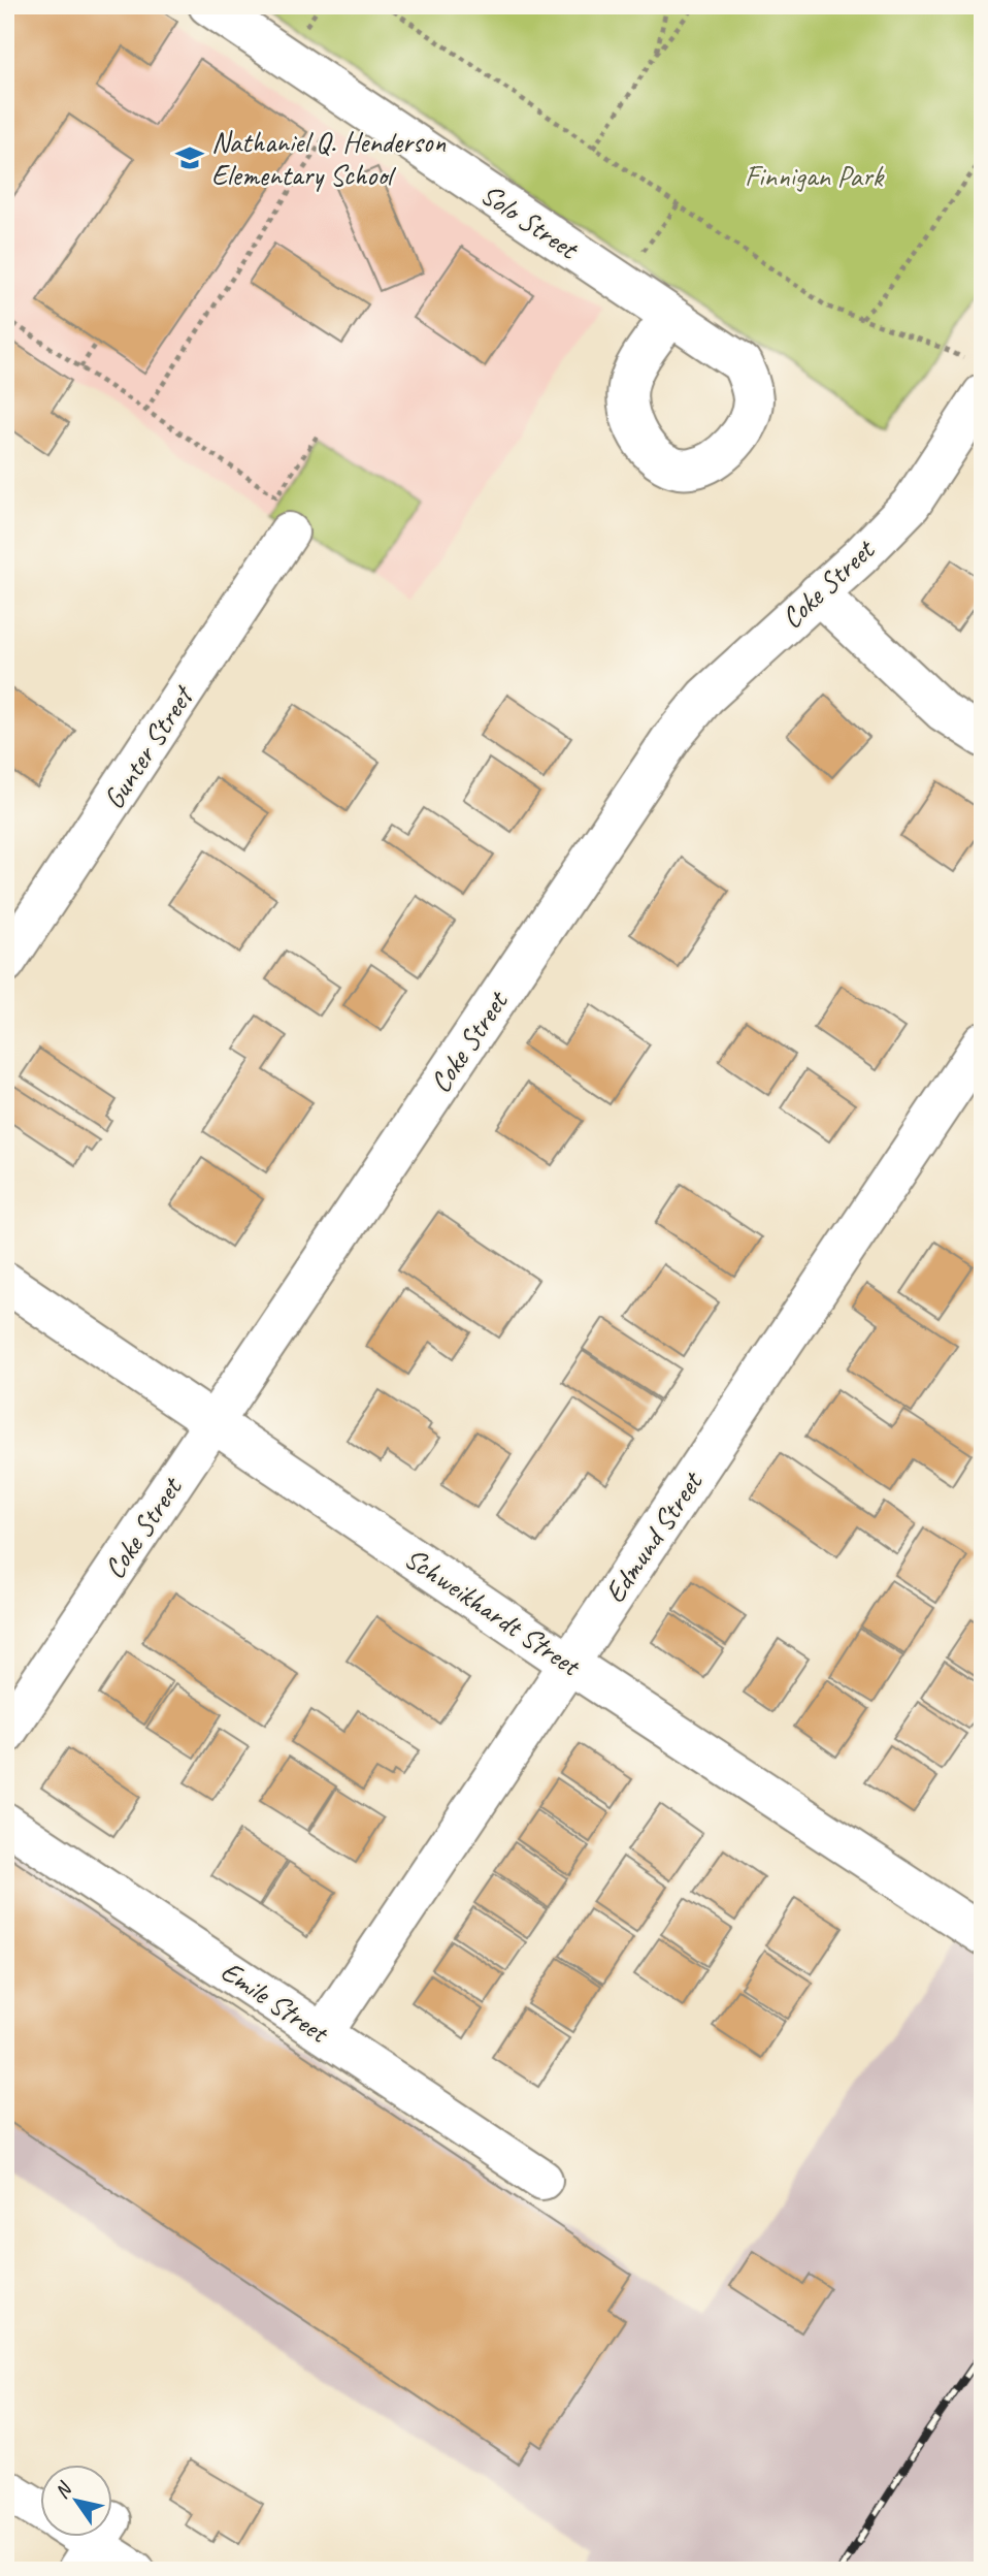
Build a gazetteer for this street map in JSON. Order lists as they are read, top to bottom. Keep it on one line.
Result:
{"streets":{"street":["Solo Street","Coke Street","Gunter Street","Edmund Street","Schweikhardt Street","Emile Street"]},"crossings":[["Coke Street","Schweikhardt Street"],["Edmund Street","Schweikhardt Street"],["Edmund Street","Emile Street"]],"parks":["Finnigan Park"],"places":{"school or university":["Nathaniel Q. Henderson Elementary School"]},"north":"top left"}
